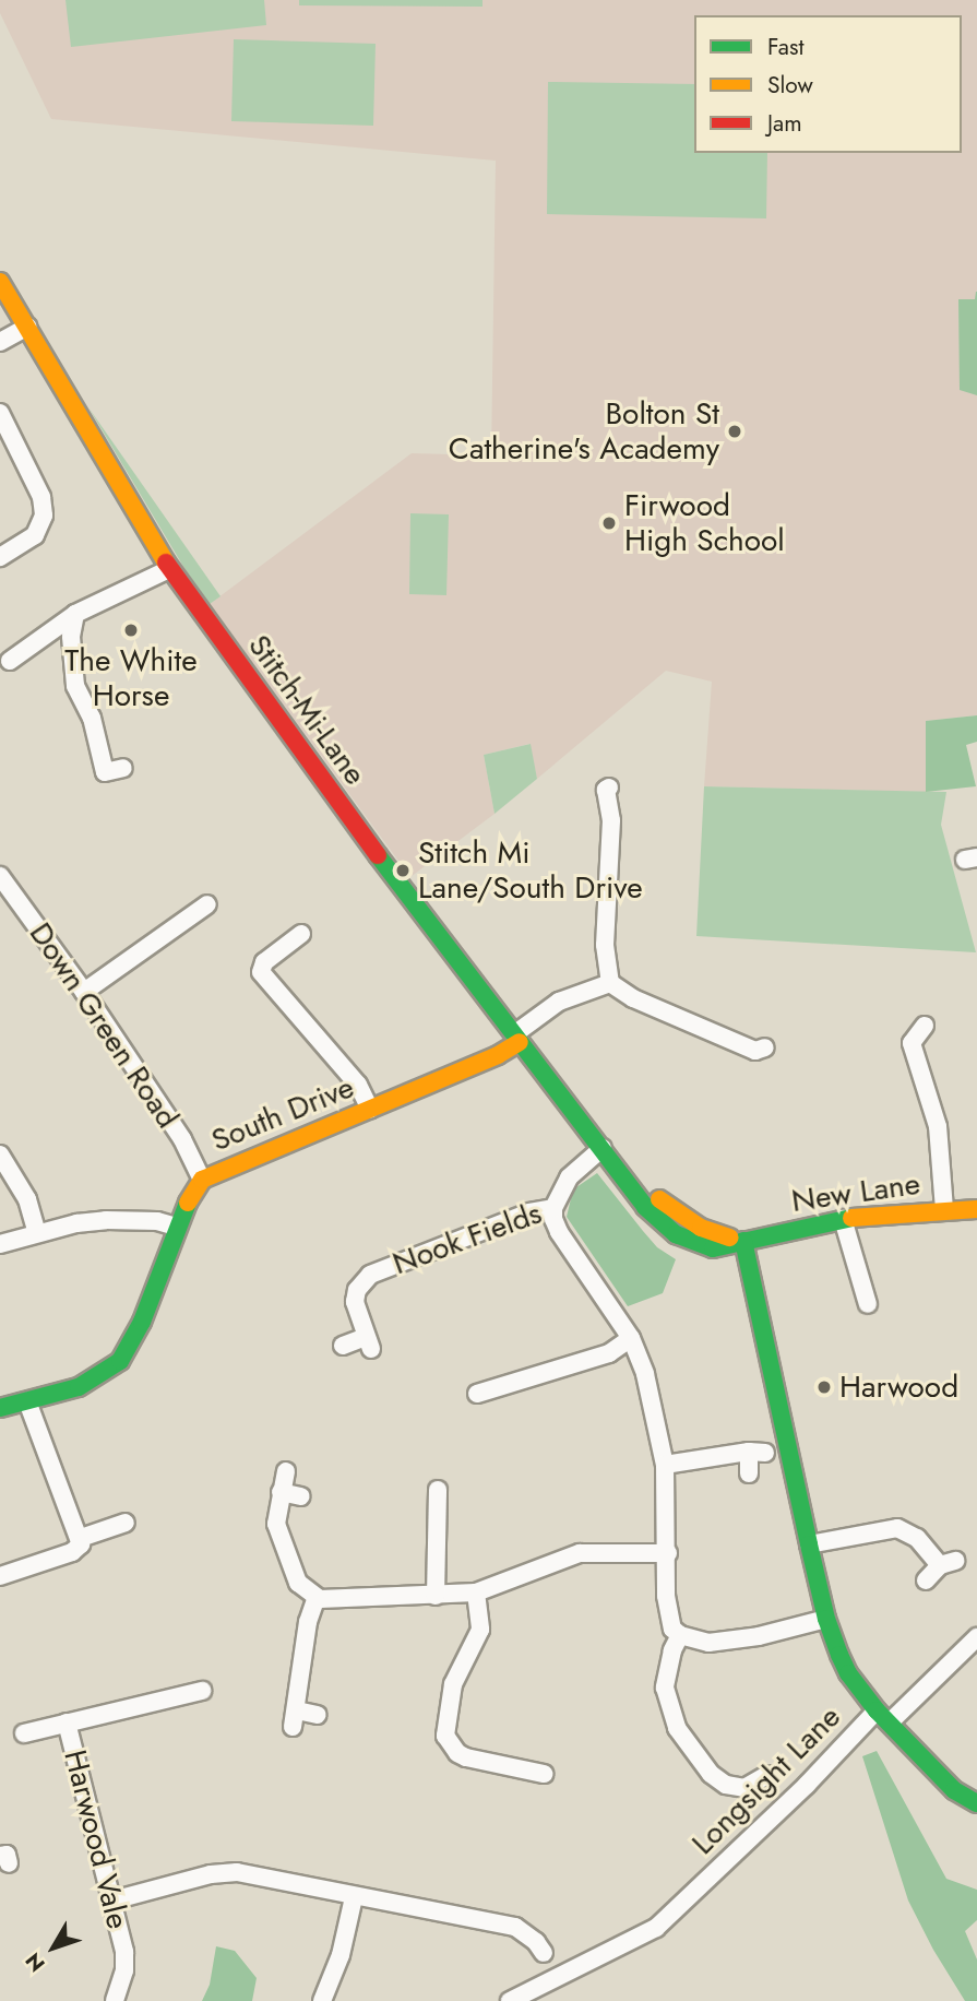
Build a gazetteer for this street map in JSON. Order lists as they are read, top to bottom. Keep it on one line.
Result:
{"streets":{"street":["Stitch-Mi-Lane","Down Green Road","South Drive","New Lane","Nook Fields","Longsight Lane","Harwood Vale"]},"crossings":[["Stitch-Mi-Lane","South Drive"],["Stitch-Mi-Lane","New Lane"],["Stitch-Mi-Lane","Nook Fields"],["Stitch-Mi-Lane","Longsight Lane"],["Down Green Road","South Drive"],["New Lane","Longsight Lane"]],"places":["Bolton St Catherine's Academy","Firwood High School","The White Horse","Stitch Mi Lane/South Drive","Harwood"],"legend":["Fast","Slow","Jam"],"north":"bottom left"}
